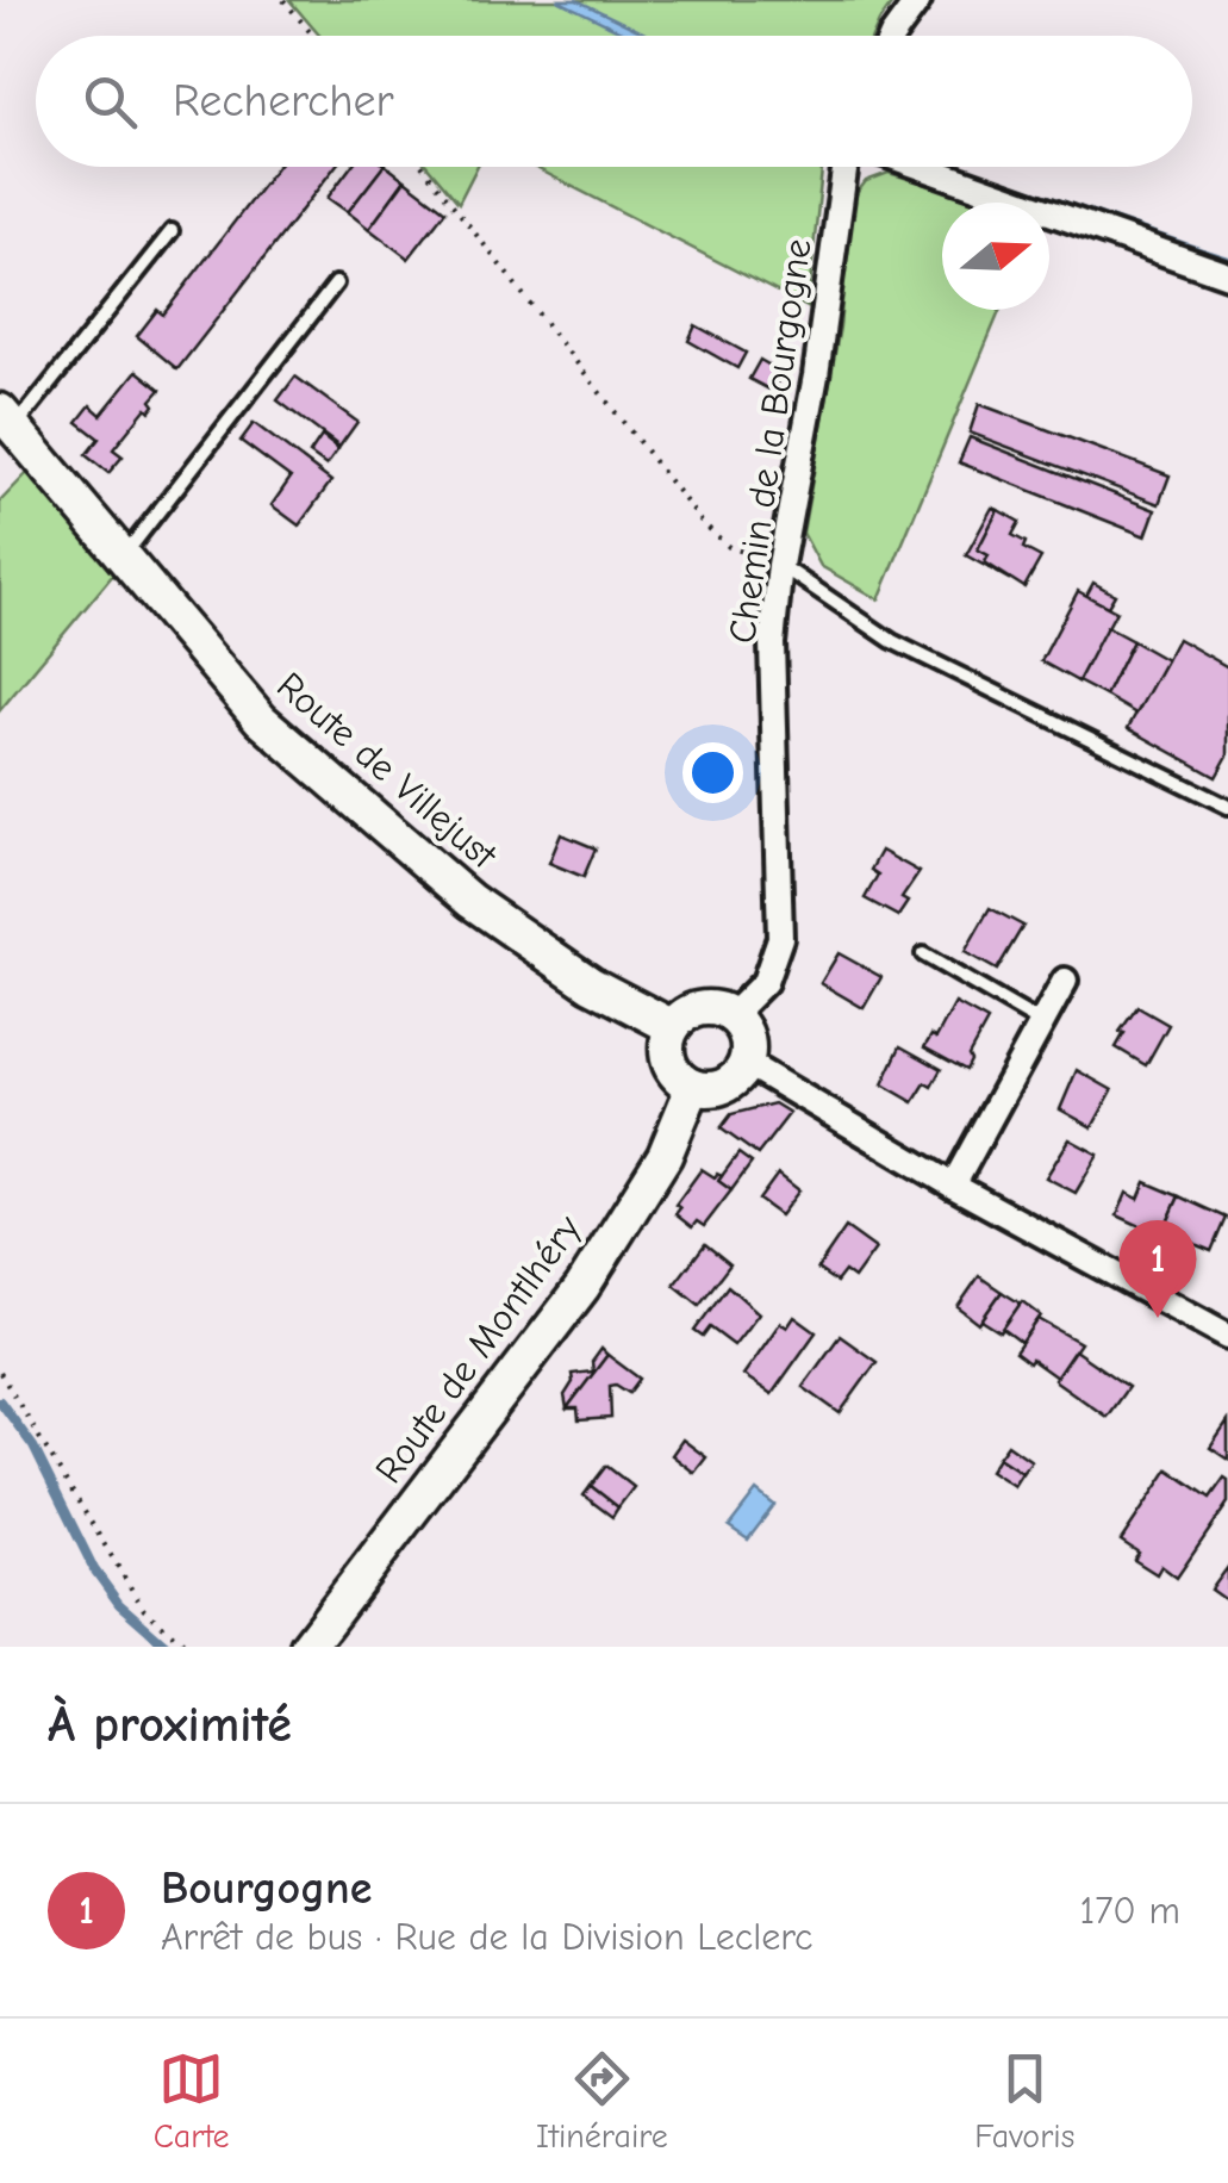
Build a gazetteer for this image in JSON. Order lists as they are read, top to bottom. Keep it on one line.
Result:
{"streets":{"main road":["Route de Villejust","Route de Montlhéry"],"street":["Chemin de la Bourgogne"]},"crossings":[["Chemin de la Bourgogne","Route de Villejust"],["Chemin de la Bourgogne","Route de Montlhéry"],["Route de Villejust","Route de Montlhéry"]],"north":"right","page":{"search":"Rechercher","pins":"1","heading":"À proximité","list":[{"mark":"1","name":"Bourgogne","note":"Arrêt de bus · Rue de la Division Leclerc","value":"170 m"}],"nav":["Carte","Itinéraire","Favoris"]}}
